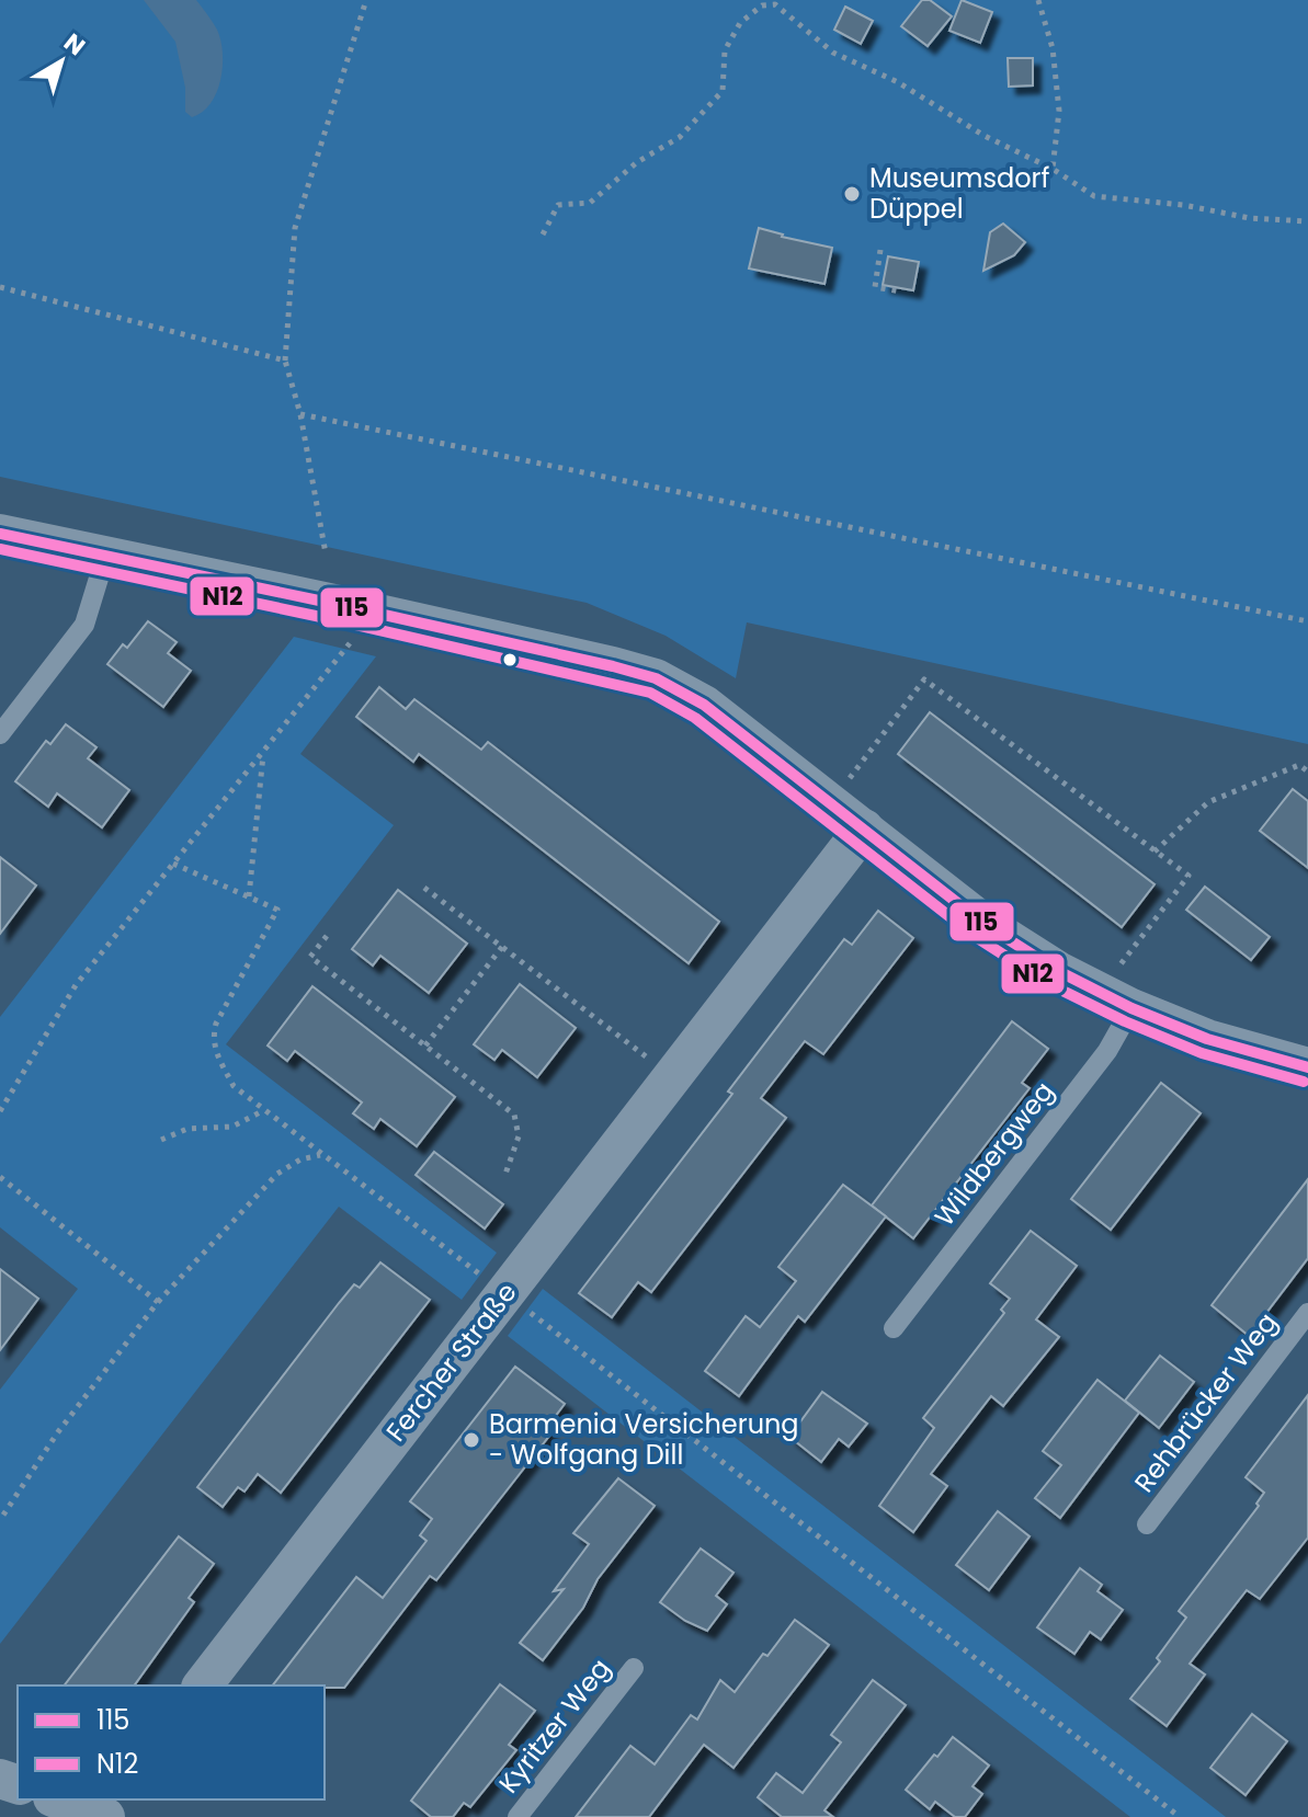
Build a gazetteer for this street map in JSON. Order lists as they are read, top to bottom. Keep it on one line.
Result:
{"streets":{"street":["Fercher Straße"],"lane":["Wildbergweg","Rehbrücker Weg","Kyritzer Weg"]},"places":["Museumsdorf Düppel","Barmenia Versicherung - Wolfgang Dill"],"lines":["transit line 115","transit line N12"],"legend":["115","N12"],"north":"top right"}
